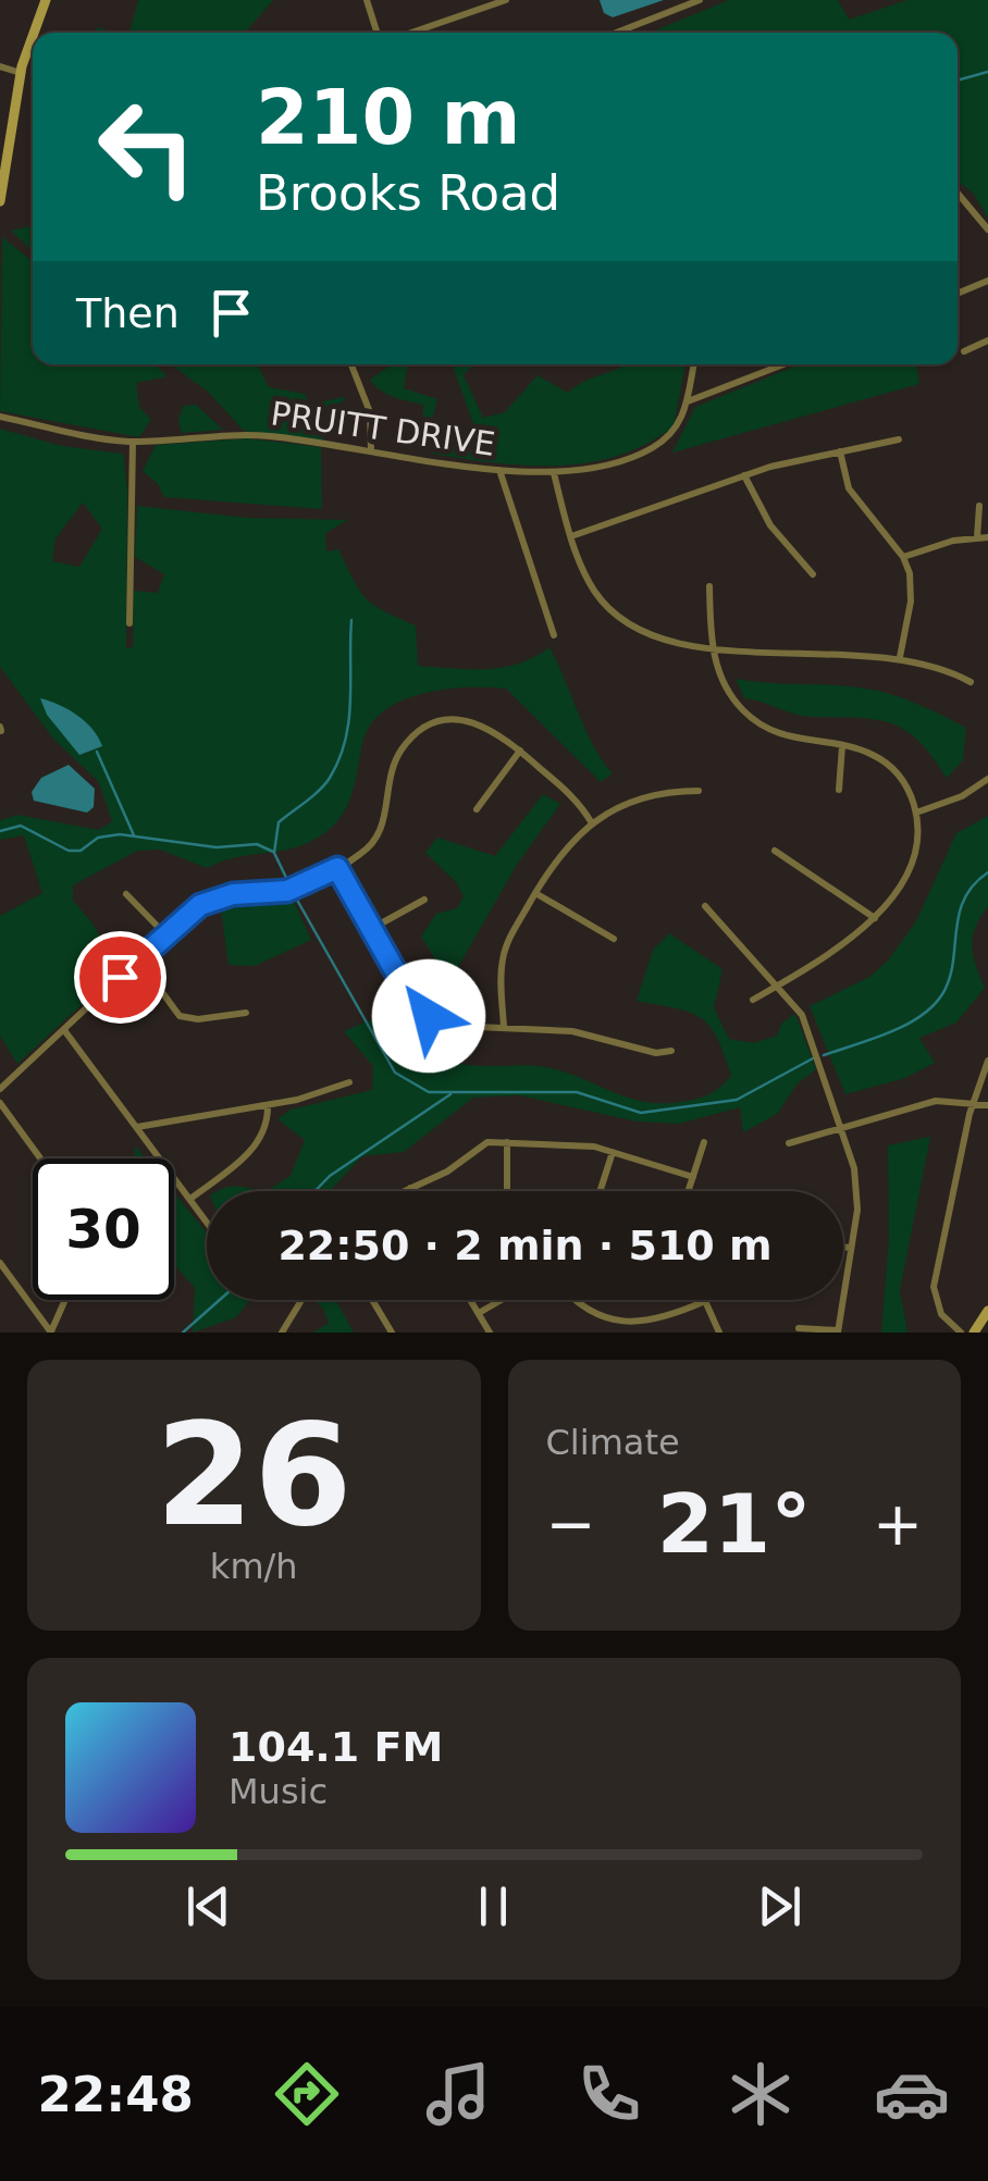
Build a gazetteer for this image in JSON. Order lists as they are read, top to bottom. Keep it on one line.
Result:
{"streets":{"street":["PRUITT DRIVE"]},"page":{"turn":["210 m","Brooks Road"],"then":"Then","limit":"30","trip":"22:50 · 2 min · 510 m","tile":[["26","km/h"],"Climate"],"heat":["−","21°","+"],"song":["104.1 FM","Music"],"tabs":"22:48"}}
